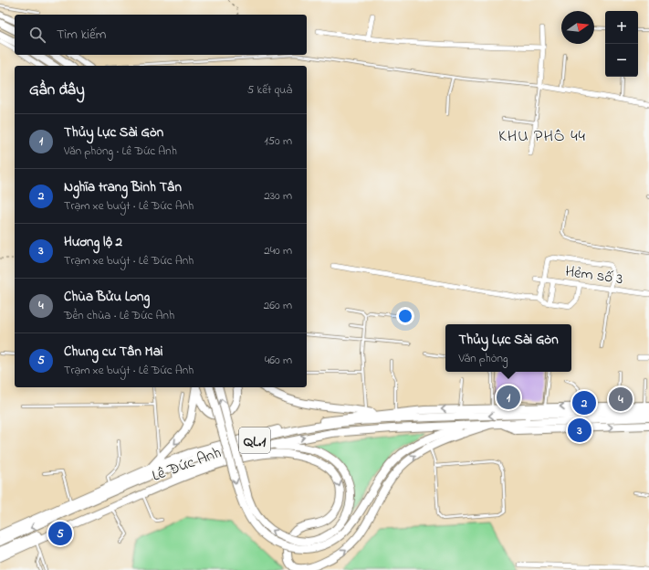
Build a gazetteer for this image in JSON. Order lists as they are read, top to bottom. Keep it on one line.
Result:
{"streets":{"highway":["QL.1","Lê Đức Anh"],"street":["Hẻm số 3"]},"districts":["KHU PHỐ 44"],"north":"right","page":{"map_buttons":["+","−"],"search":"Tìm kiếm","heading":["Gần đây","5 kết quả"],"list":[{"mark":"1","name":"Thủy Lực Sài Gòn","note":"Văn phòng · Lê Đức Anh","value":"150 m"},{"mark":"2","name":"Nghĩa trang Bình Tân","note":"Trạm xe buýt · Lê Đức Anh","value":"230 m"},{"mark":"3","name":"Hương lộ 2","note":"Trạm xe buýt · Lê Đức Anh","value":"240 m"},{"mark":"4","name":"Chùa Bửu Long","note":"Đền chùa · Lê Đức Anh","value":"260 m"},{"mark":"5","name":"Chung cư Tân Mai","note":"Trạm xe buýt · Lê Đức Anh","value":"460 m"}],"popup":["Thủy Lực Sài Gòn","Văn phòng"],"pins":["1","4","2","3","5"]}}
